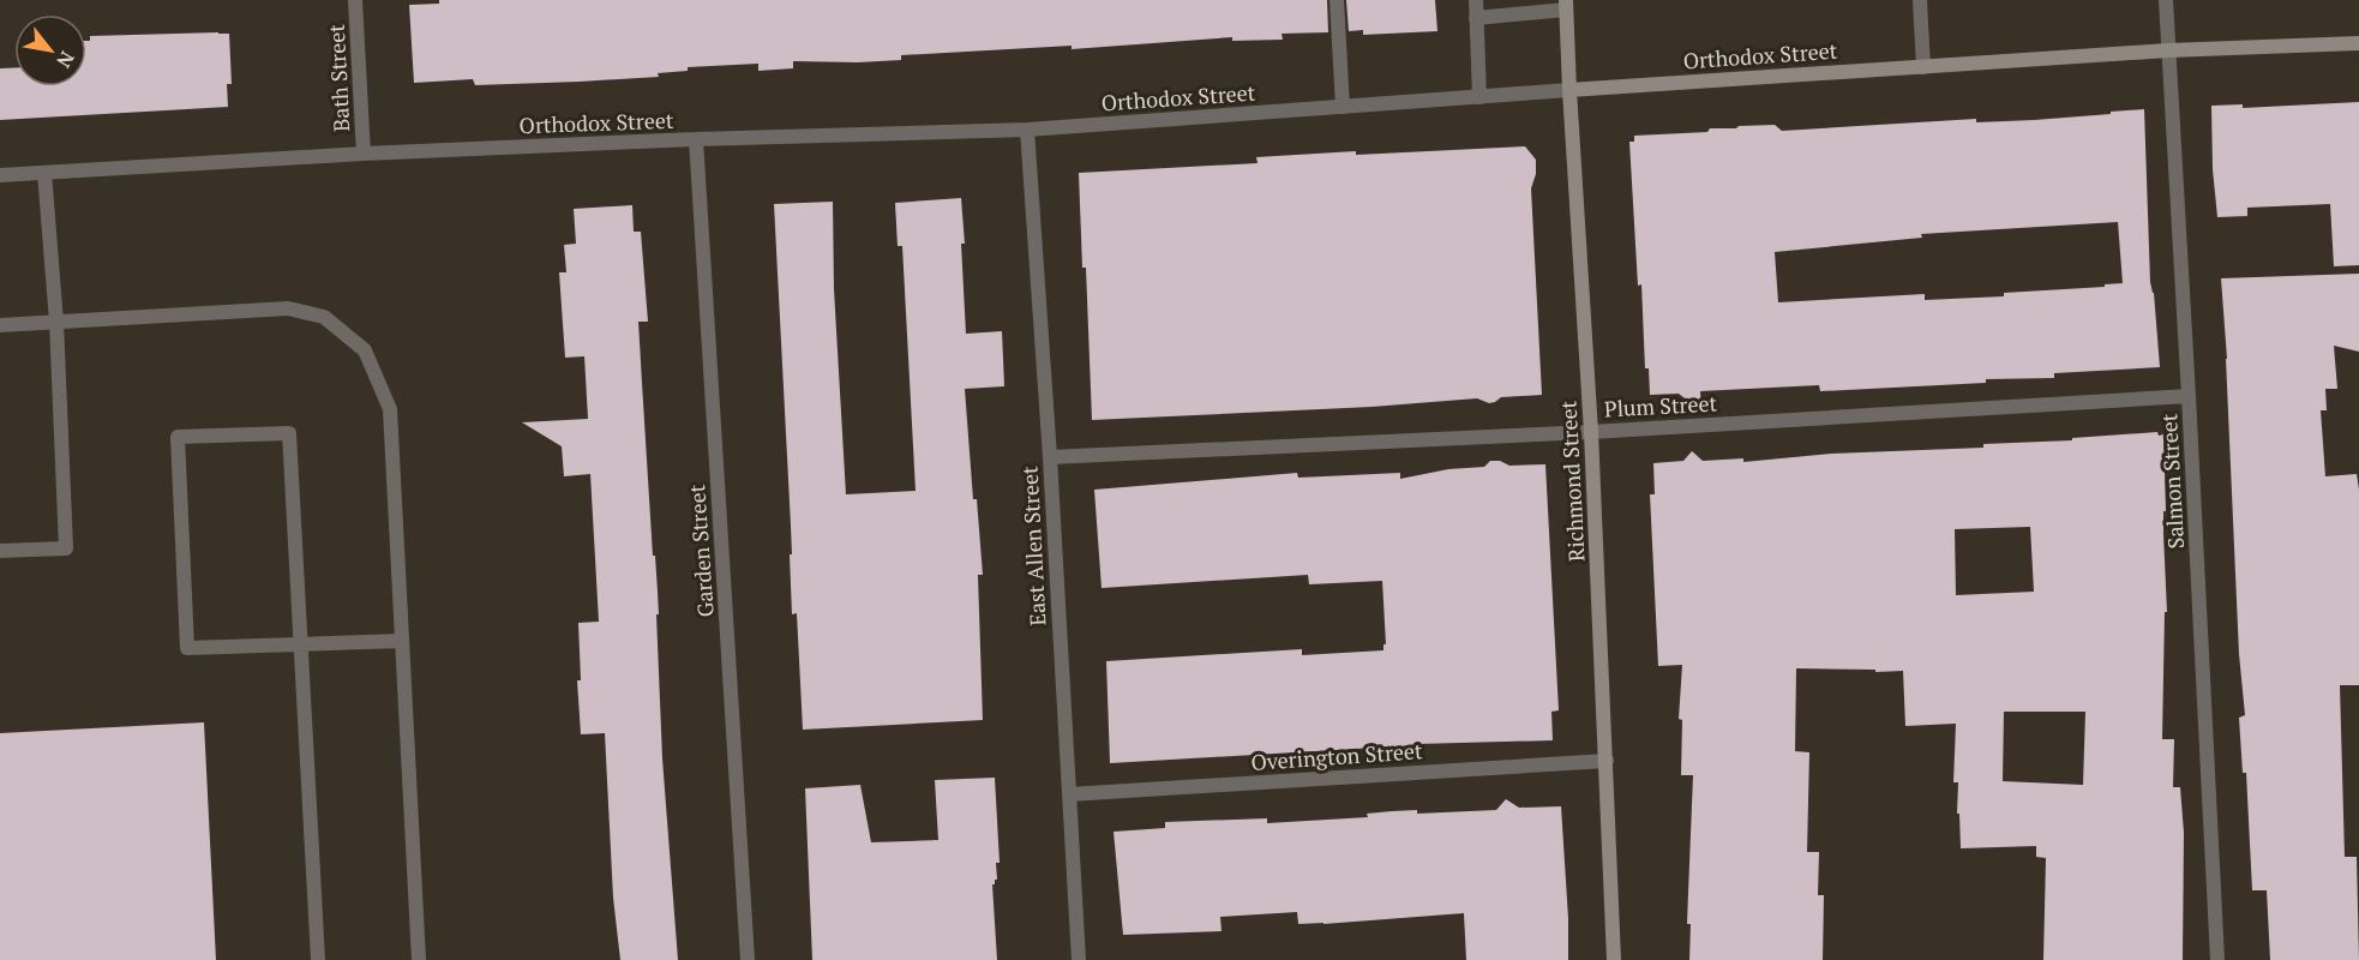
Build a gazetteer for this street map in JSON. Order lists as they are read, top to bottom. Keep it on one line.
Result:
{"streets":{"main road":["Orthodox Street","Richmond Street"],"street":["Bath Street","Plum Street","Salmon Street","East Allen Street","Garden Street","Overington Street"]},"crossings":[["Orthodox Street","Bath Street"],["Orthodox Street","Richmond Street"],["Orthodox Street","Salmon Street"],["Orthodox Street","East Allen Street"],["Orthodox Street","Garden Street"],["Plum Street","Richmond Street"],["Plum Street","Salmon Street"],["Plum Street","East Allen Street"],["Richmond Street","Overington Street"],["East Allen Street","Overington Street"]],"north":"bottom right"}
